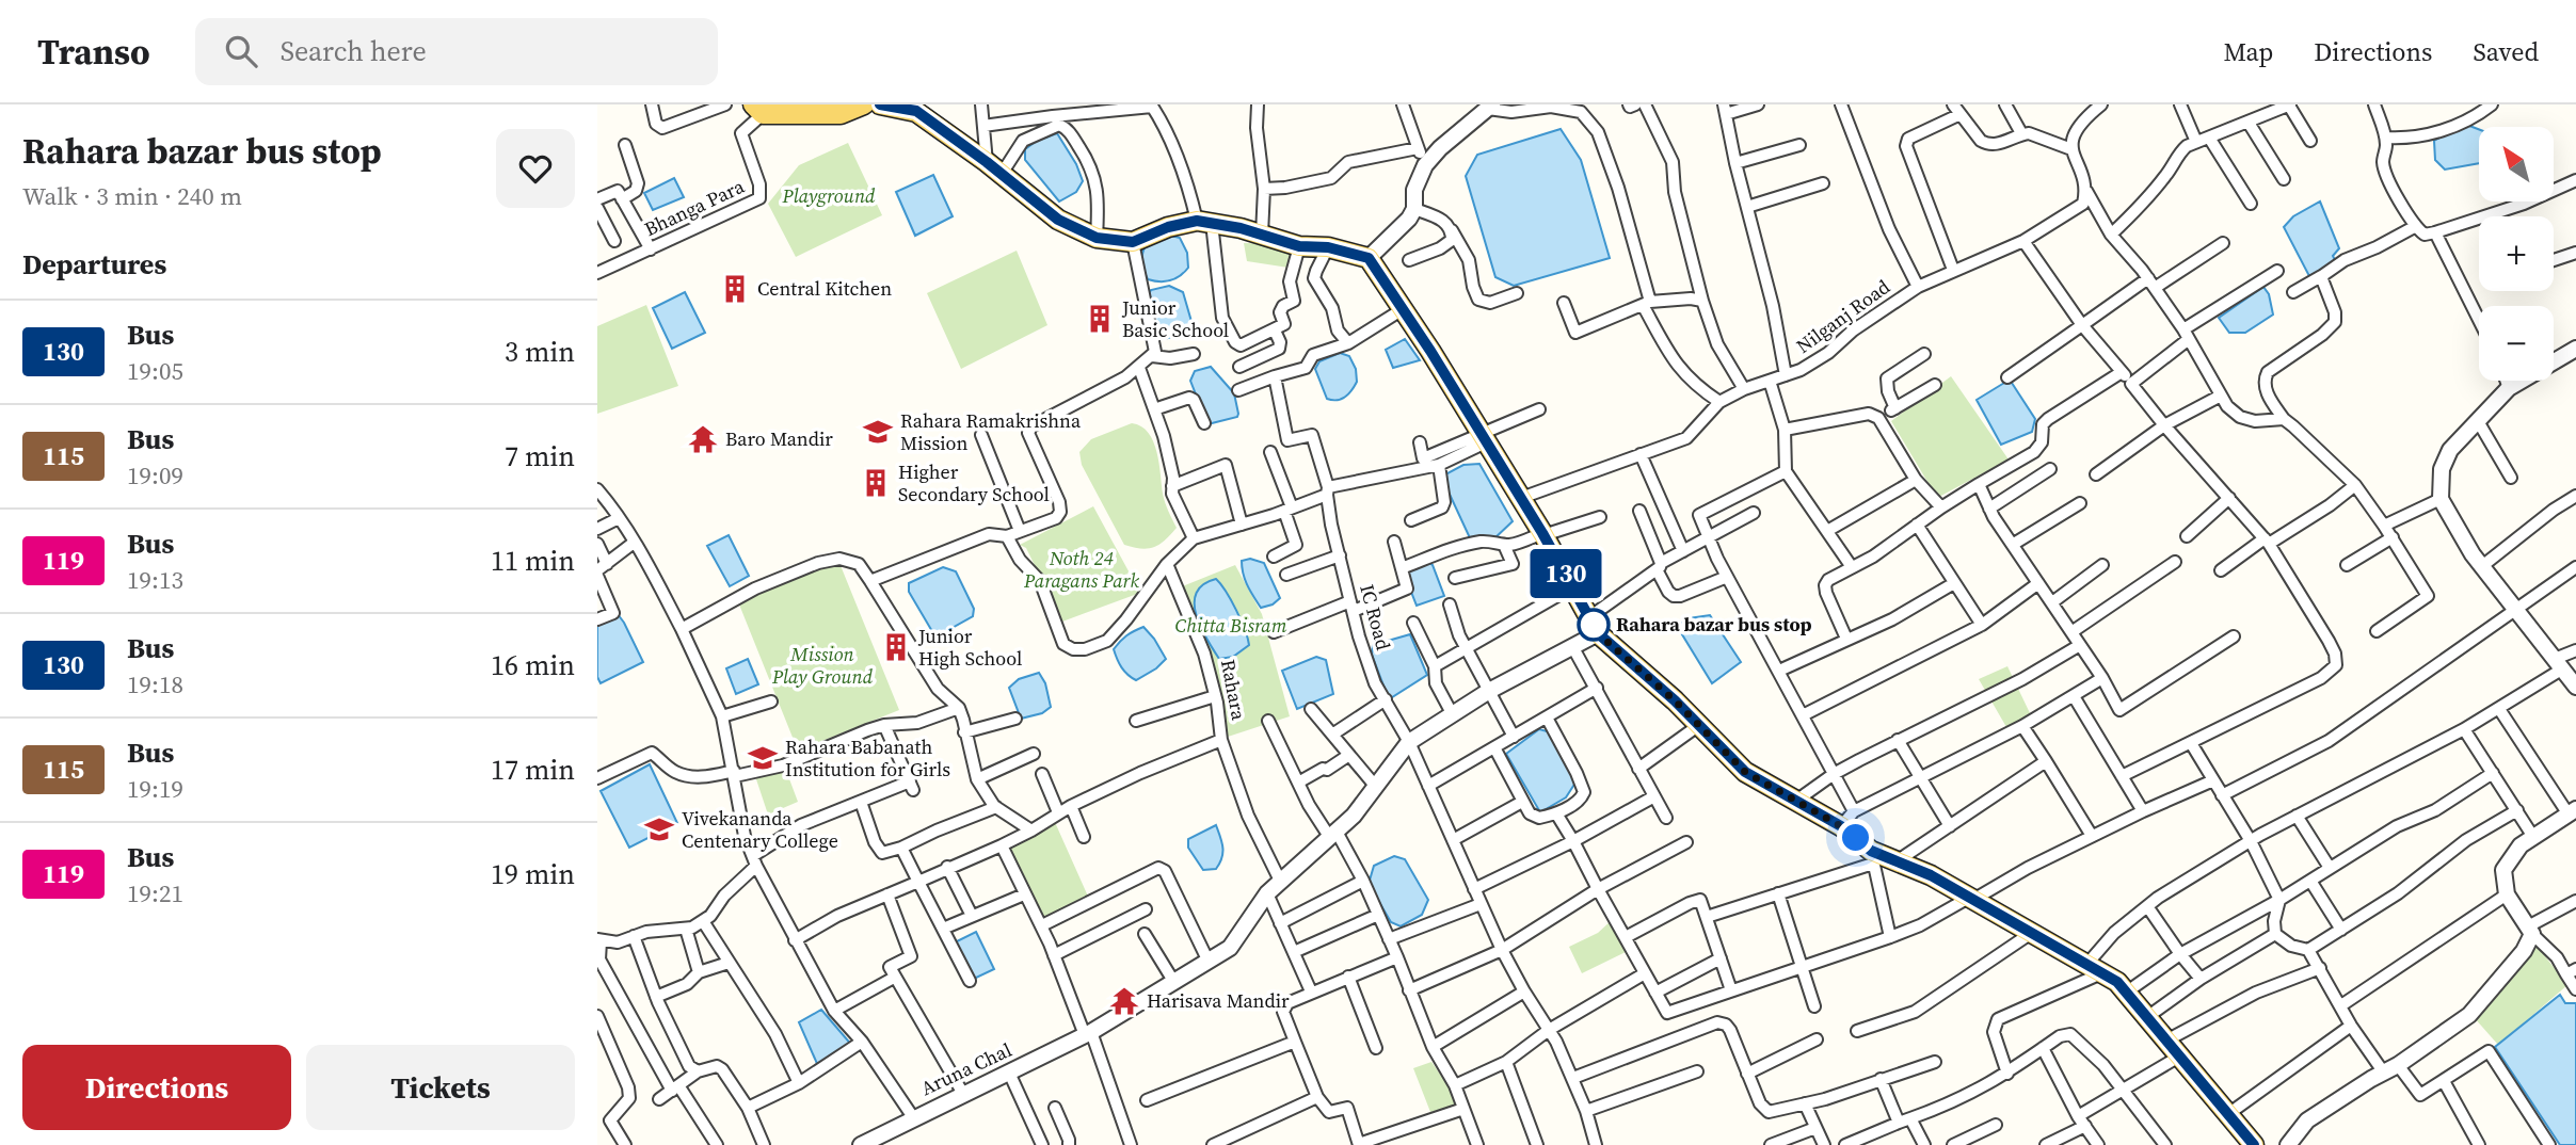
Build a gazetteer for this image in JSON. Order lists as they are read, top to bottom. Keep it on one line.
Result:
{"streets":{"street":["Bhanga Para","Nilganj Road","IC Road","Rahara","Aruna Chal"]},"parks":["Playground","Noth 24 Paragans Park","Chitta Bisram","Mission Play Ground"],"places":{"building":["Central Kitchen","Junior Basic School","Higher Secondary School","Junior High School"],"school or university":["Rahara Ramakrishna Mission","Rahara Babanath Institution for Girls","Vivekananda Centenary College"],"temple":["Baro Mandir","Harisava Mandir"],"other":["Rahara bazar bus stop"]},"lines":["bus line 130"],"north":"top left","page":{"header":"Transo","search":"Search here","nav":["Map","Directions","Saved"],"heading":[["Rahara bazar bus stop","Walk · 3 min · 240 m"],"Departures"],"on_map":"130","map_buttons":["+","−"],"list":[{"mark":"130","name":"Bus","note":"19:05","value":"3 min"},{"mark":"115","name":"Bus","note":"19:09","value":"7 min"},{"mark":"119","name":"Bus","note":"19:13","value":"11 min"},{"mark":"130","name":"Bus","note":"19:18","value":"16 min"},{"mark":"115","name":"Bus","note":"19:19","value":"17 min"},{"mark":"119","name":"Bus","note":"19:21","value":"19 min"}],"buttons":["Directions","Tickets"]}}
